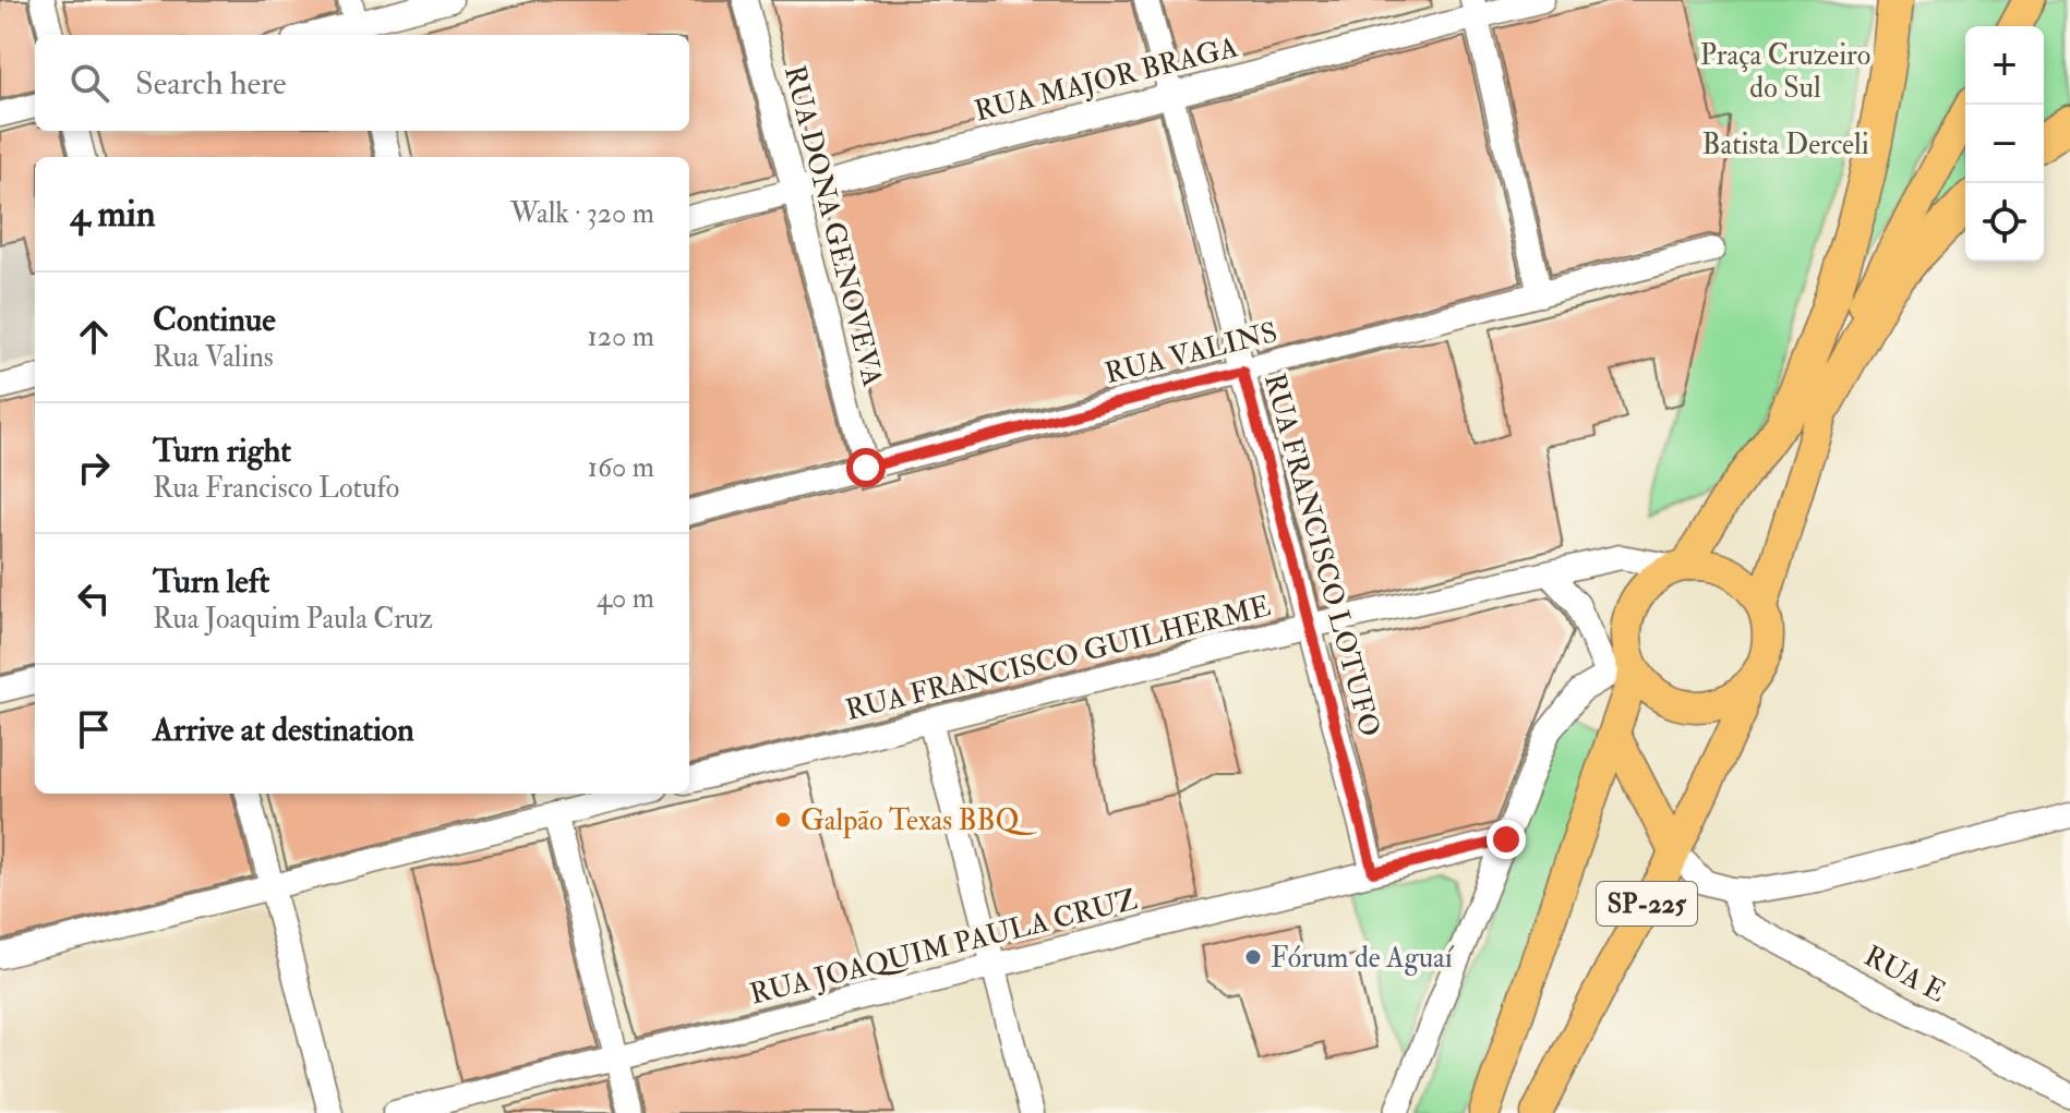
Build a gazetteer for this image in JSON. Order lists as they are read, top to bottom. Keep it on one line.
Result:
{"streets":{"main road":["SP-225"],"street":["RUA MAJOR BRAGA","RUA DONA GENOVEVA","RUA VALINS","RUA FRANCISCO LOTUFO","RUA FRANCISCO GUILHERME","RUA JOAQUIM PAULA CRUZ","RUA E"]},"crossings":[["RUA MAJOR BRAGA","RUA DONA GENOVEVA"],["RUA MAJOR BRAGA","RUA FRANCISCO LOTUFO"],["RUA DONA GENOVEVA","RUA VALINS"],["RUA VALINS","RUA FRANCISCO LOTUFO"],["RUA FRANCISCO LOTUFO","RUA FRANCISCO GUILHERME"],["RUA FRANCISCO LOTUFO","RUA JOAQUIM PAULA CRUZ"],["RUA FRANCISCO GUILHERME","SP-225"]],"parks":["Praça Cruzeiro do Sul","Batista Derceli"],"places":["Galpão Texas BBQ","Fórum de Aguaí"],"page":{"map_buttons":["+","−"],"search":"Search here","heading":["4 min","Walk · 320 m"],"list":[["Continue","Rua Valins","120 m"],["Turn right","Rua Francisco Lotufo","160 m"],["Turn left","Rua Joaquim Paula Cruz","40 m"],"Arrive at destination"]}}
